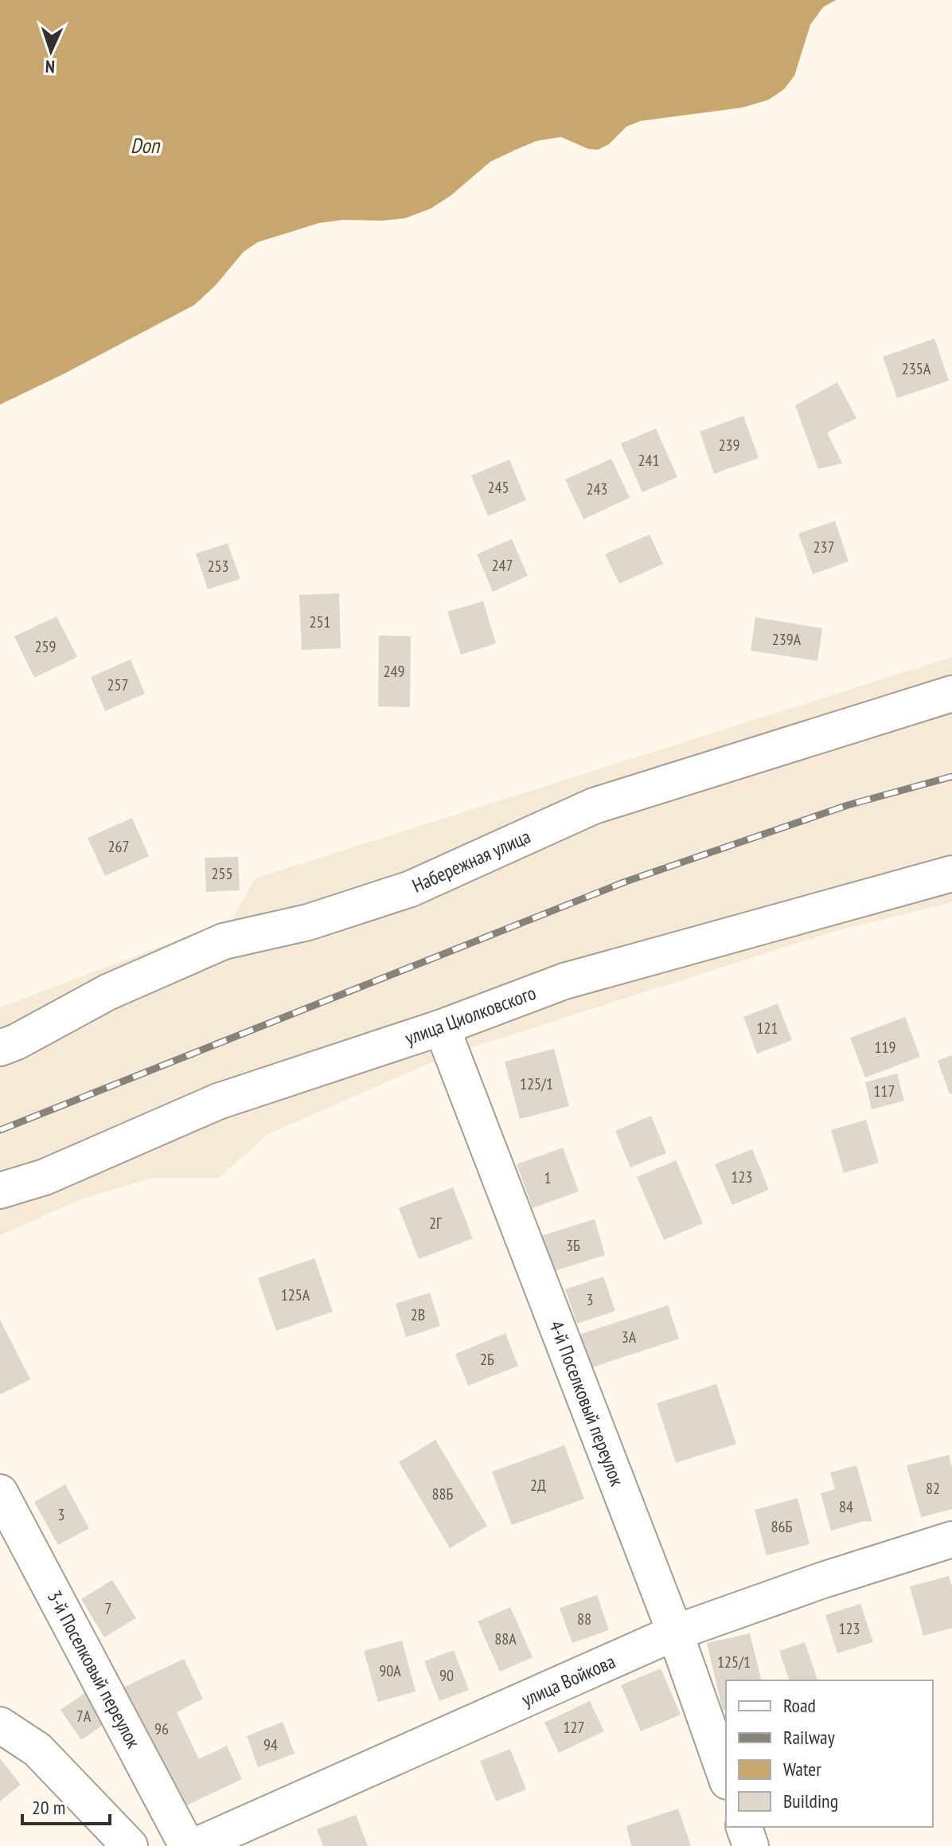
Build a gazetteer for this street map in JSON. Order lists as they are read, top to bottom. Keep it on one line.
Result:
{"streets":{"street":["Набережная улица","улица Циолковского","4-й Поселковый переулок","3-й Поселковый переулок","улица Войкова"]},"crossings":[["улица Циолковского","4-й Поселковый переулок"],["4-й Поселковый переулок","улица Войкова"]],"water":["Don"],"house_numbers":["235А","239","241","245","243","237","247","253","251","239А","259","249","257","267","255","121","119","125/1","117","123","1","2Г","3Б","125А","3","2В","3А","2Б","2Д","82","88Б","84","3","86Б","7","88","123","88А","125/1","90А","90","7А","127","96","94"],"legend":["Road","Railway","Water","Building"],"scale_bar":"20 m","north":"bottom"}
